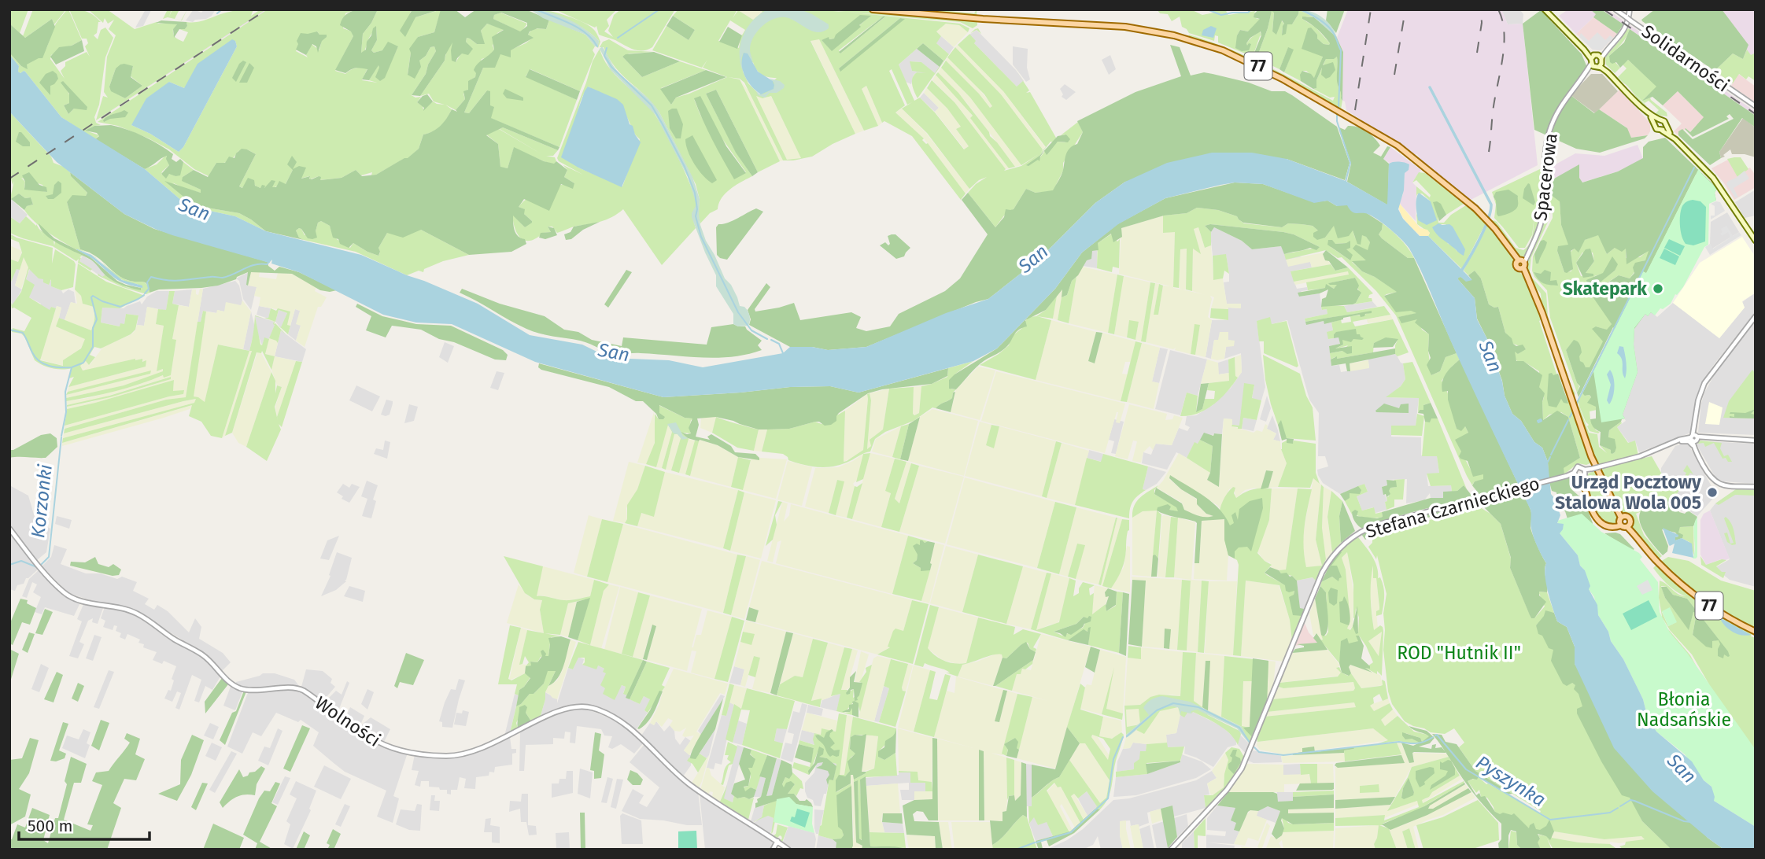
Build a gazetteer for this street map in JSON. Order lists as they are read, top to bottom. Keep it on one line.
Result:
{"streets":{"main road":["77"],"street":["Solidarności","Spacerowa","Stefana Czarnieckiego","Wolności"]},"crossings":[["77","Spacerowa"]],"water":["San","Korzonki","Pyszynka"],"parks":["ROD \"Hutnik II\"","Błonia Nadsańskie"],"places":["Skatepark","Urząd Pocztowy Stalowa Wola 005"],"scale_bar":"500 m"}
